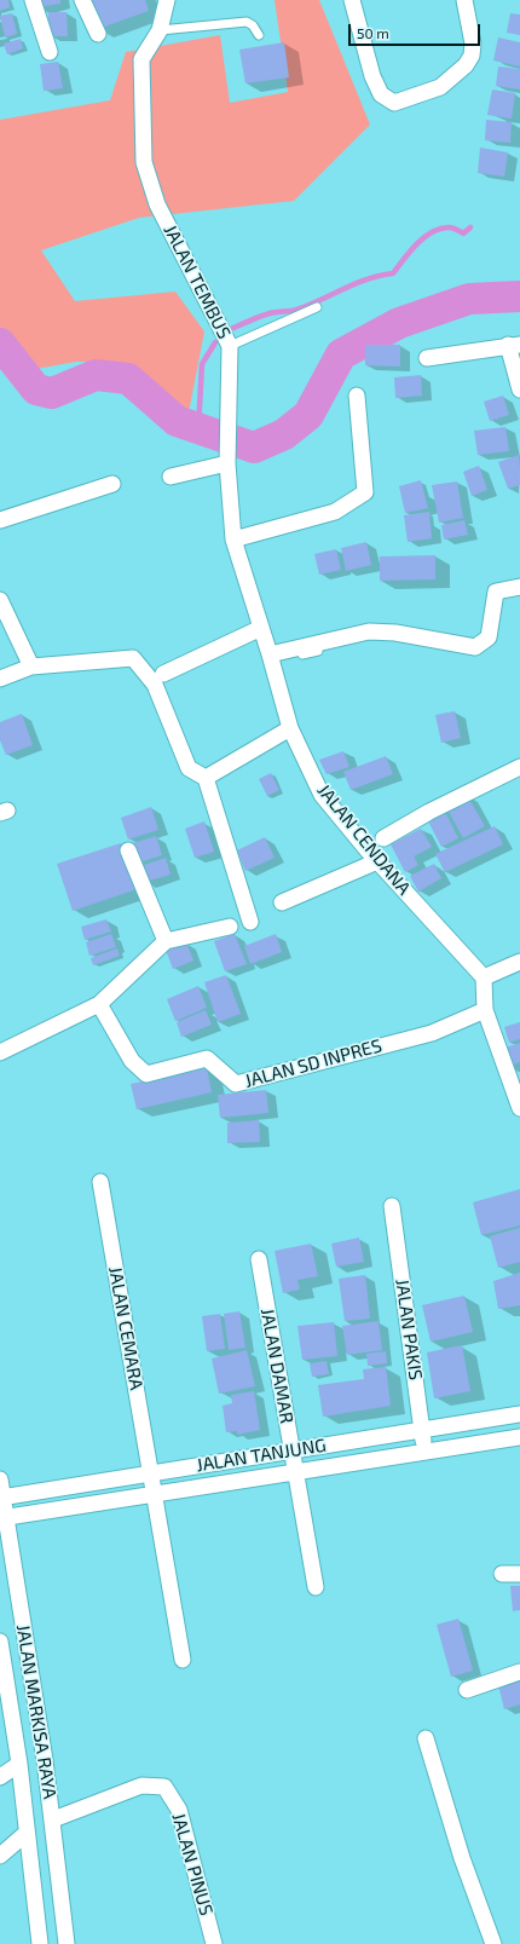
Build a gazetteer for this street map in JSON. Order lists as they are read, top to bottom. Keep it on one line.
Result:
{"streets":{"street":["JALAN TEMBUS","JALAN CENDANA","JALAN SD INPRES","JALAN CEMARA","JALAN PAKIS","JALAN DAMAR","JALAN TANJUNG","JALAN MARKISA RAYA","JALAN PINUS"]},"crossings":[["JALAN TEMBUS","JALAN CENDANA"],["JALAN CEMARA","JALAN TANJUNG"],["JALAN PAKIS","JALAN TANJUNG"],["JALAN DAMAR","JALAN TANJUNG"],["JALAN TANJUNG","JALAN MARKISA RAYA"],["JALAN MARKISA RAYA","JALAN PINUS"]],"scale_bar":"50 m"}
